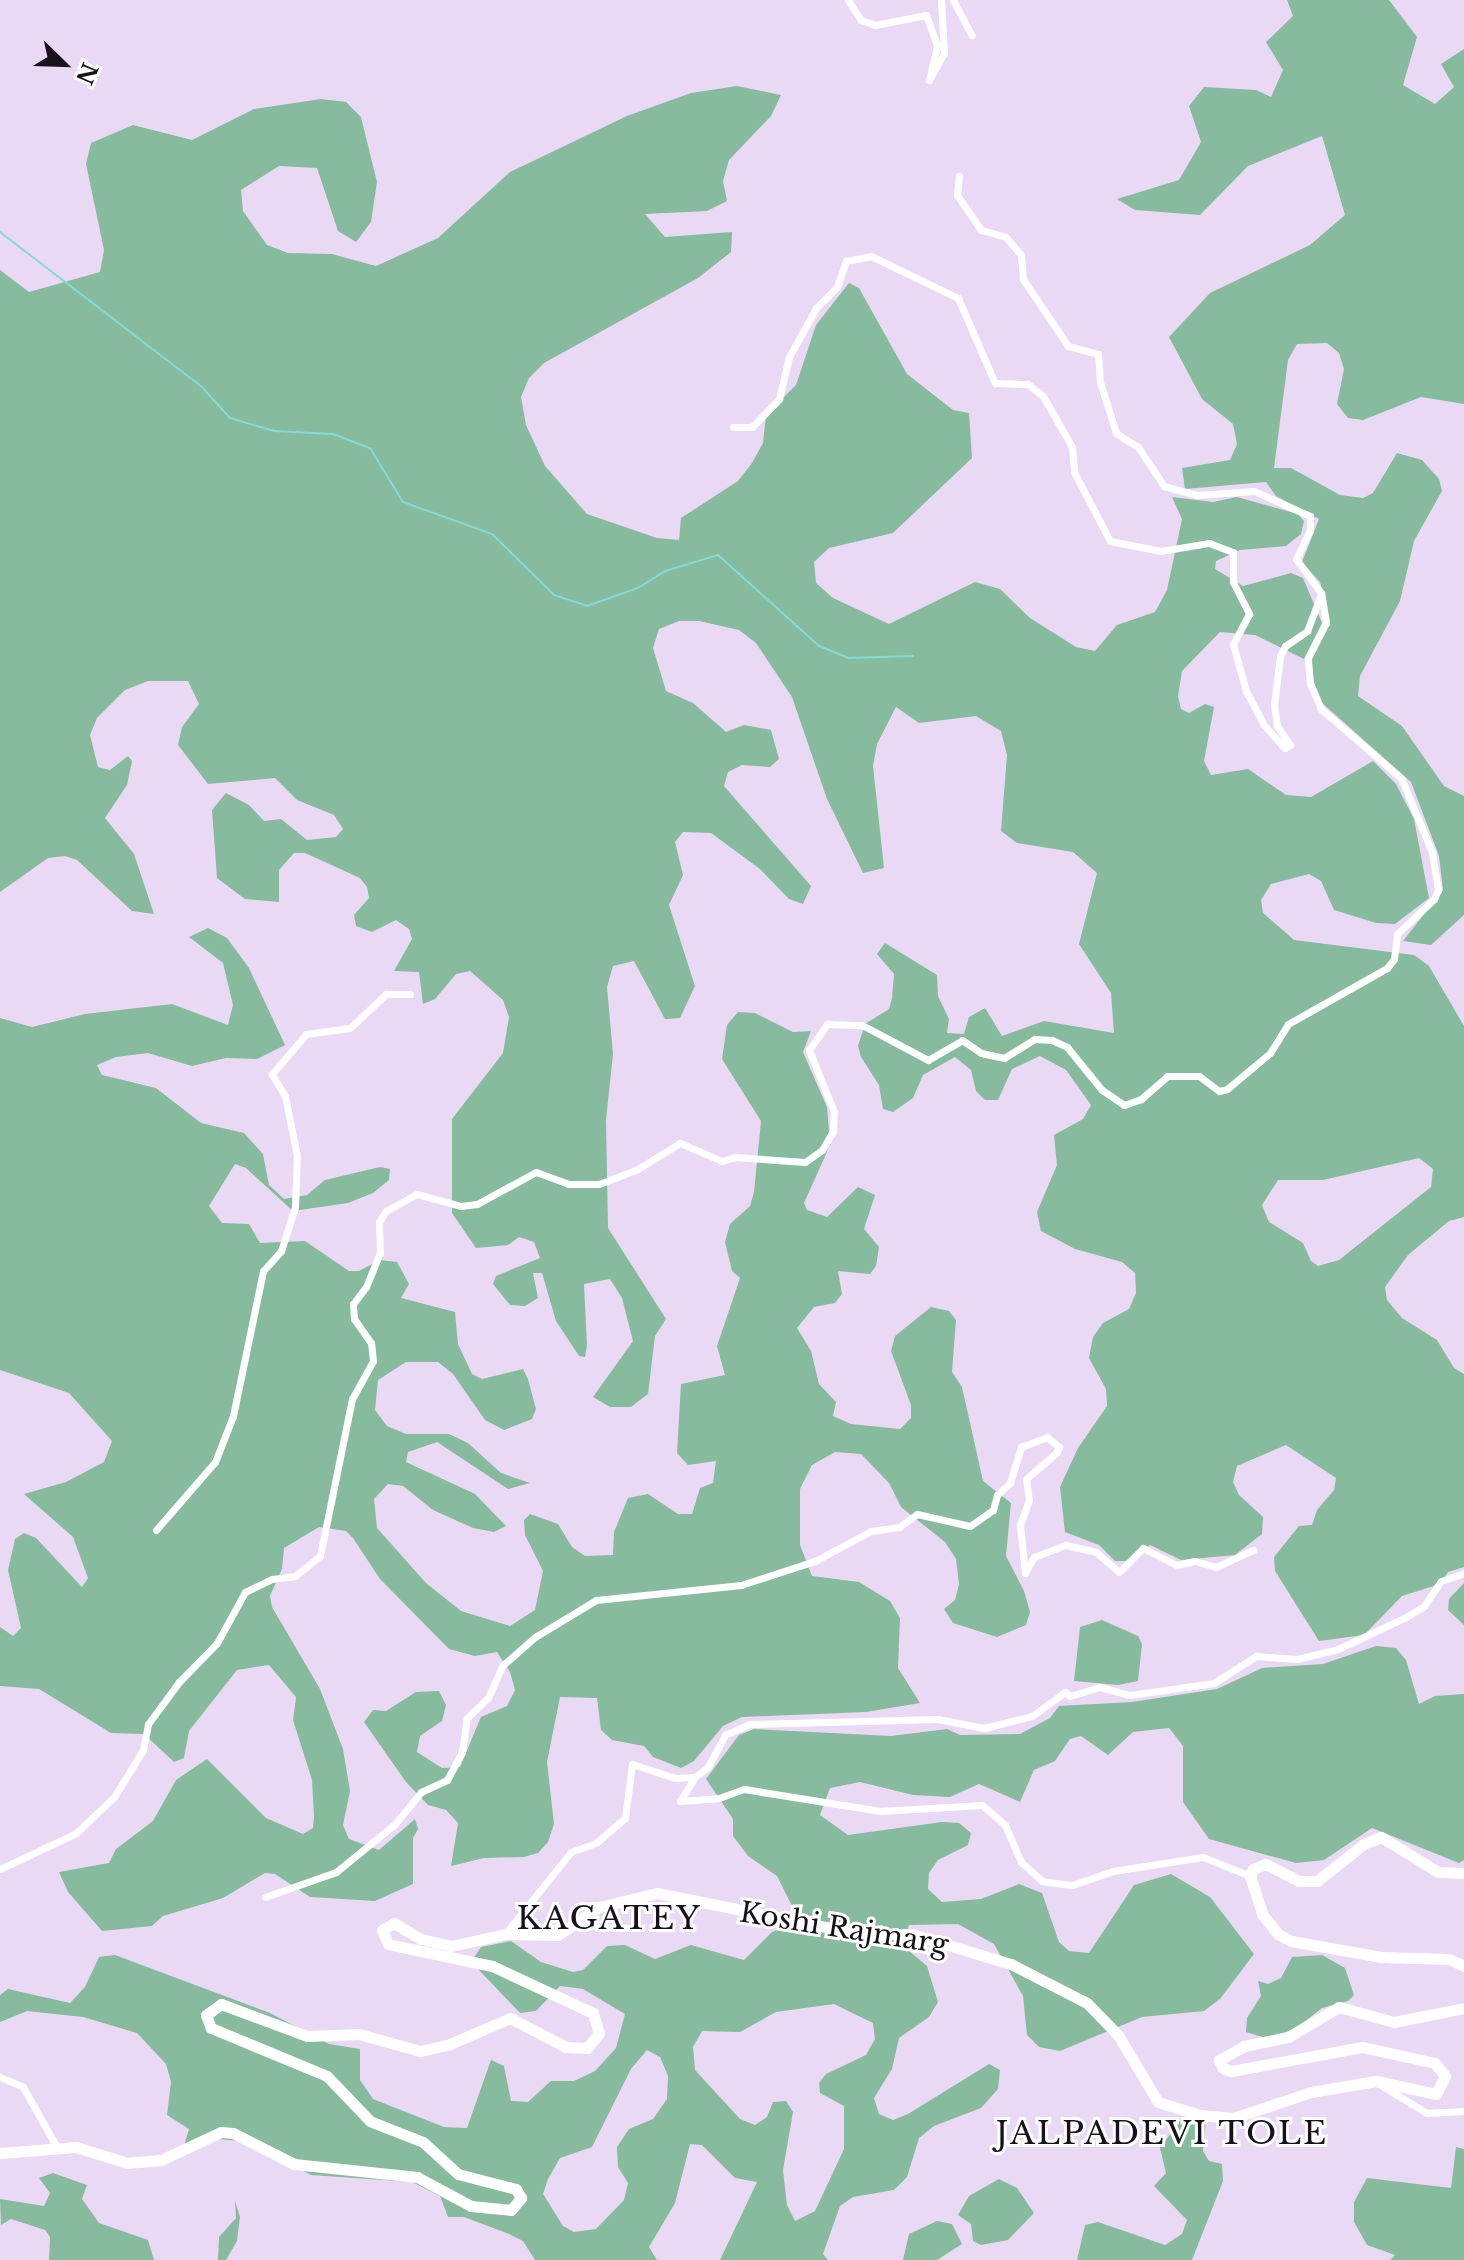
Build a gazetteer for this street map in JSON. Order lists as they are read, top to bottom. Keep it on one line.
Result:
{"streets":{"main road":["Koshi Rajmarg"]},"districts":["KAGATEY","JALPADEVI TOLE"],"north":"bottom right"}
